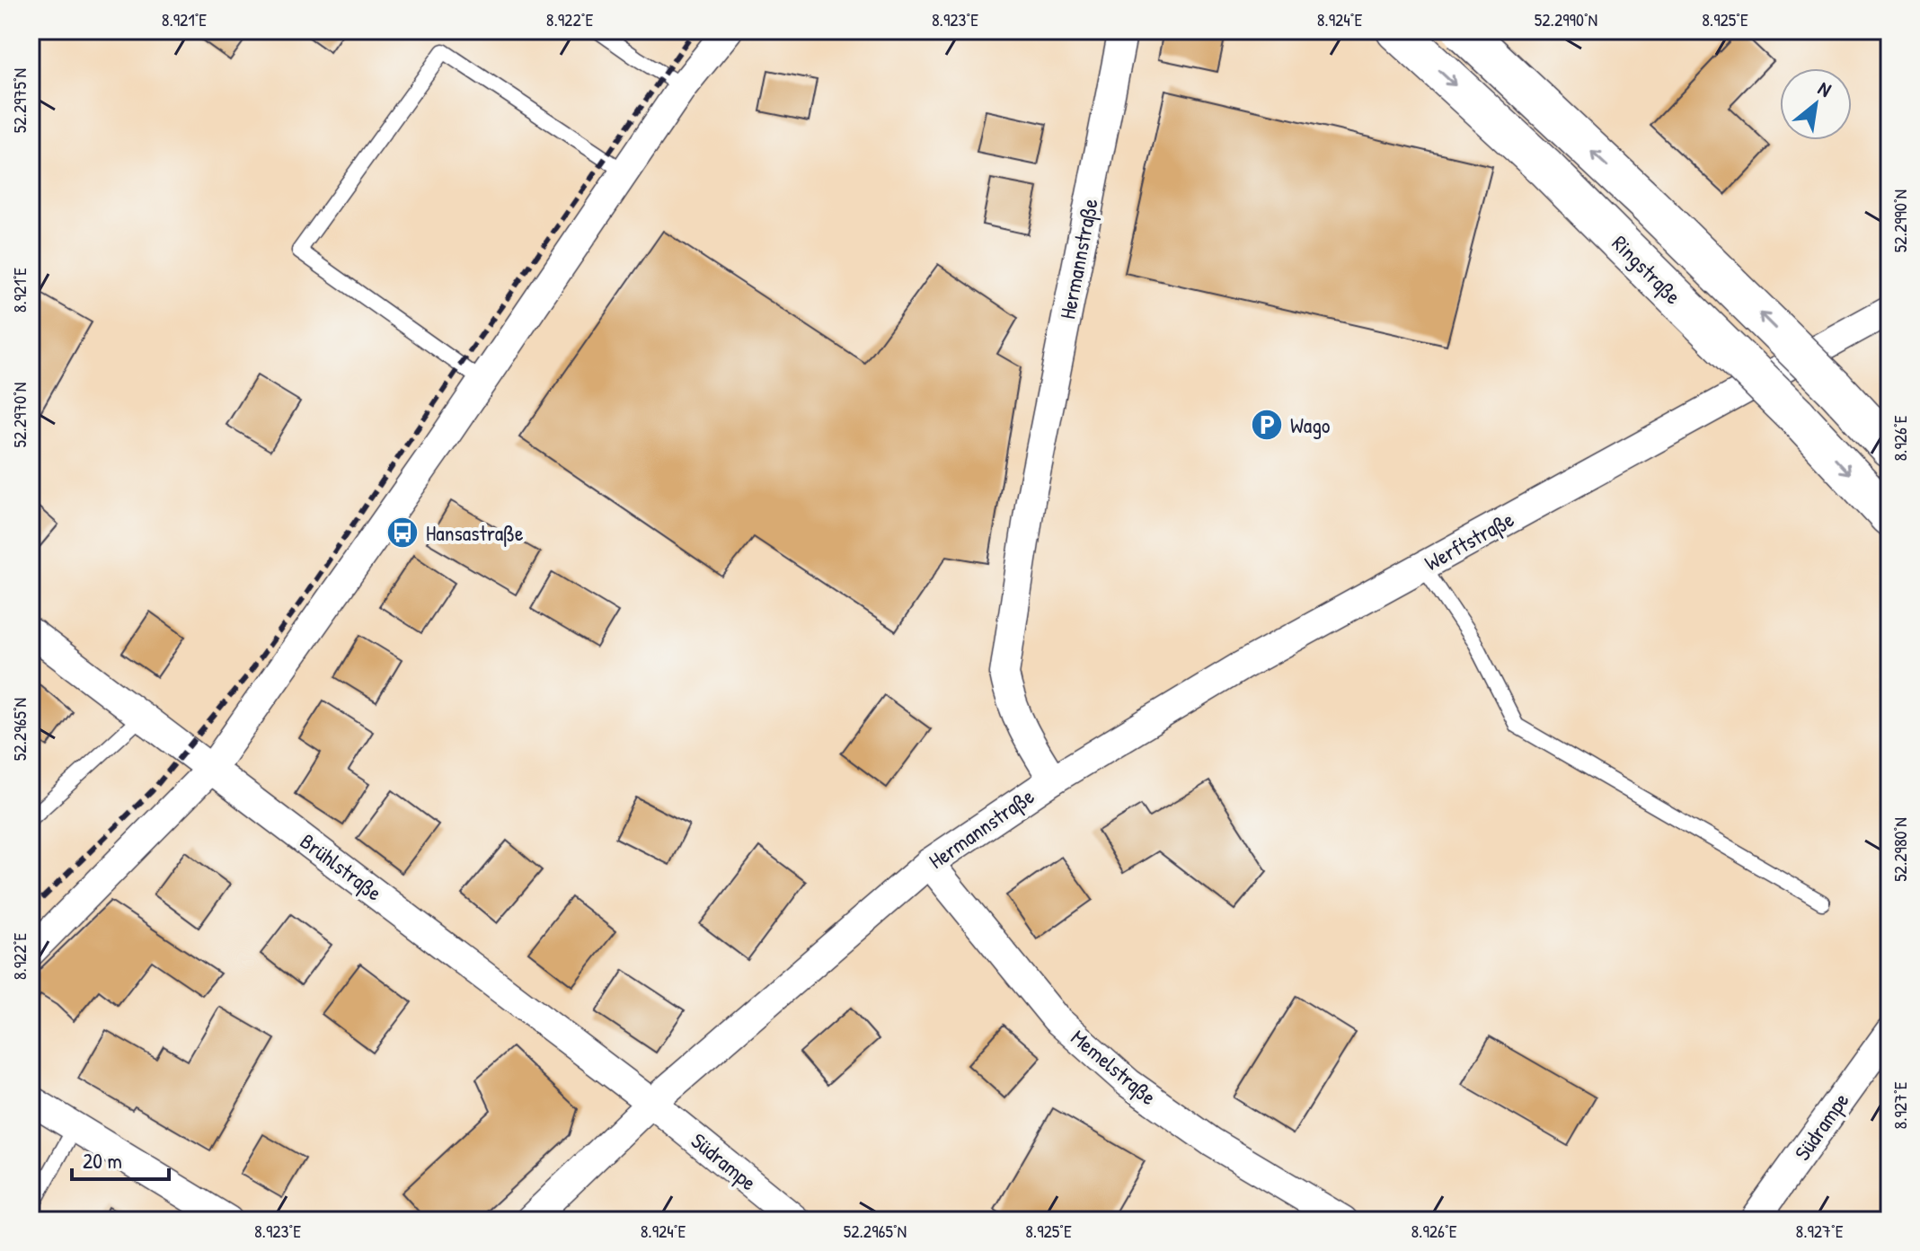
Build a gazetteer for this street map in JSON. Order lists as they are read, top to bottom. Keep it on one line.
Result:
{"streets":{"main road":["Ringstraße"],"street":["Hermannstraße","Werftstraße","Brühlstraße","Memelstraße","Südrampe"]},"crossings":[["Hermannstraße","Werftstraße"],["Hermannstraße","Brühlstraße"],["Hermannstraße","Memelstraße"],["Hermannstraße","Südrampe"],["Brühlstraße","Südrampe"]],"places":{"parking":["Wago"],"bus stop":["Hansastraße"]},"scale_bar":"20 m","north":"top right","coordinates":["8.921°E","8.922°E","8.923°E","8.924°E","52.2990°N","8.925°E","52.2975°N","52.2970°N","8.926°E","52.2965°N","52.2980°N","8.927°E"]}
